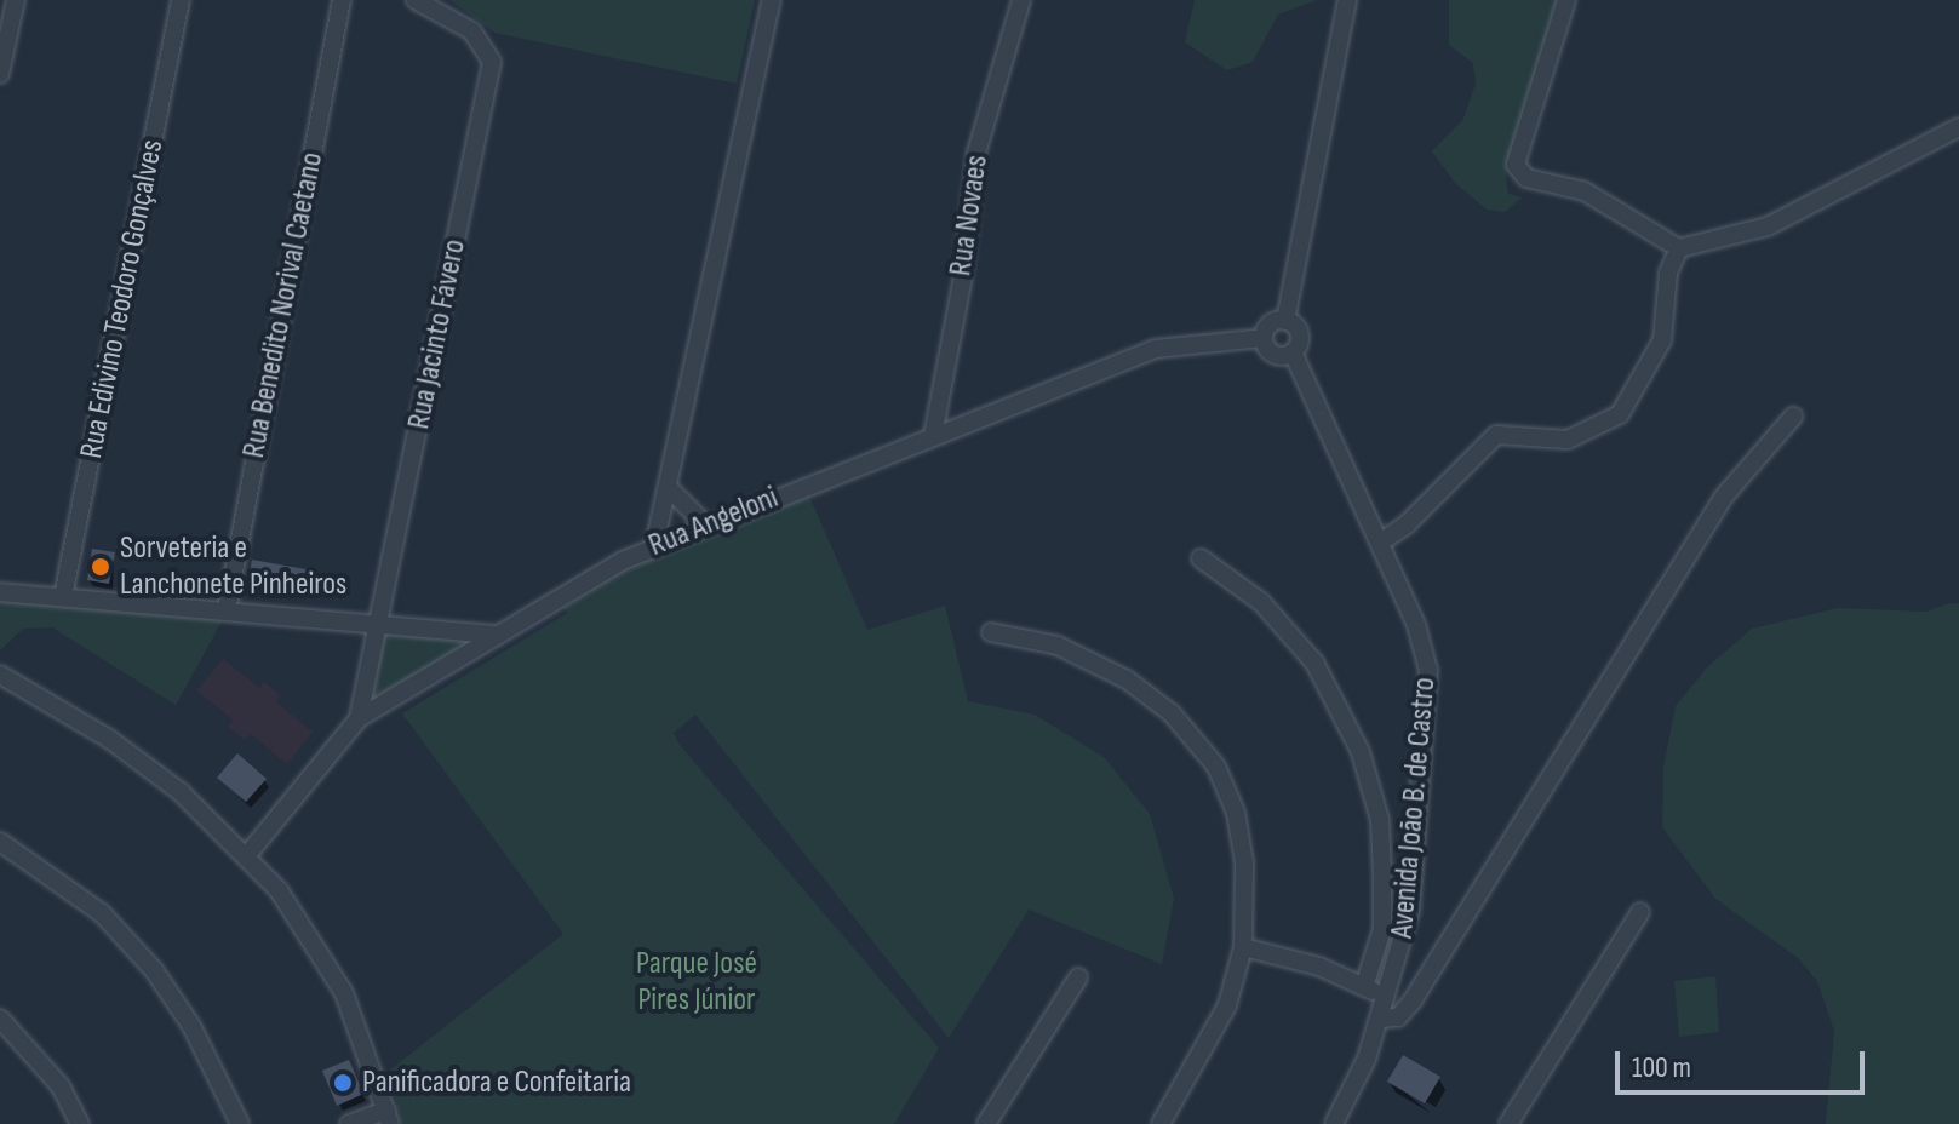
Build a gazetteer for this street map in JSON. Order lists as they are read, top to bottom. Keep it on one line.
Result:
{"streets":{"street":["Rua Novaes","Rua Edivino Teodoro Gonçalves","Rua Benedito Norival Caetano","Rua Jacinto Fávero","Rua Angeloni","Avenida João B. de Castro"]},"crossings":[["Rua Novaes","Rua Angeloni"],["Rua Jacinto Fávero","Rua Angeloni"],["Rua Angeloni","Avenida João B. de Castro"]],"parks":["Parque José Pires Júnior"],"places":["Sorveteria e Lanchonete Pinheiros","Panificadora e Confeitaria"],"scale_bar":"100 m"}
